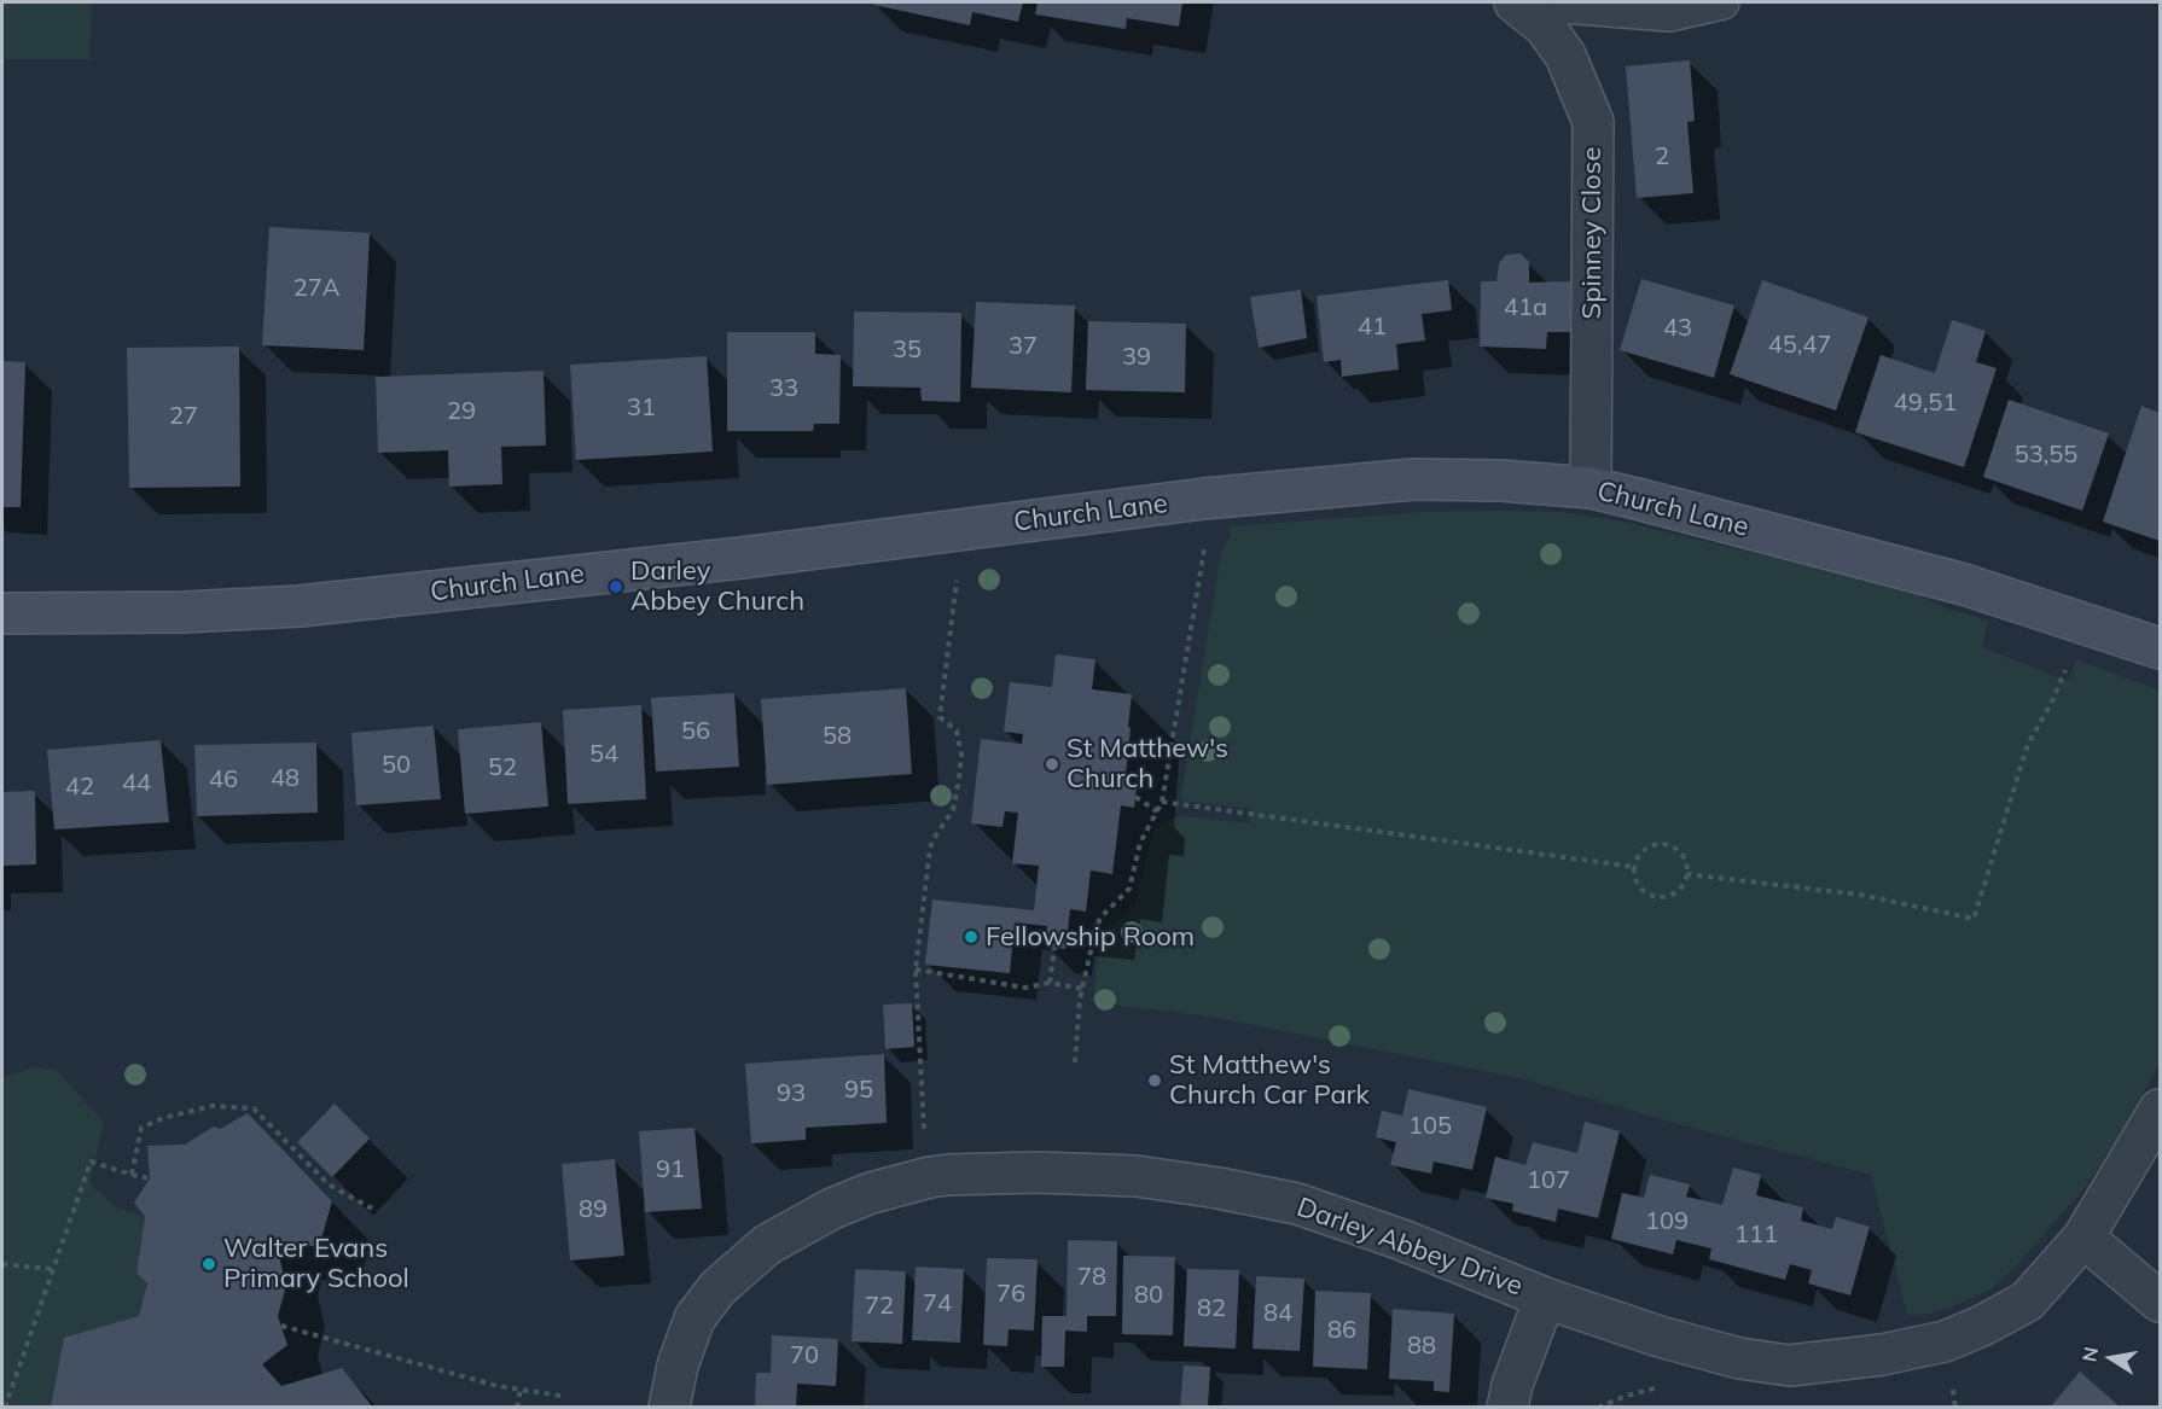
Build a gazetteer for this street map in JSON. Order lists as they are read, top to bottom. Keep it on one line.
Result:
{"streets":{"street":["Spinney Close","Church Lane","Darley Abbey Drive"]},"crossings":[["Spinney Close","Church Lane"]],"places":["Darley Abbey Church","St Matthew's Church","Fellowship Room","St Matthew's Church Car Park","Walter Evans Primary School"],"house_numbers":["2","27A","41a","41","43","45,47","37","35","39","33","49,51","31","29","27","53,55","56","58","54","50","52","48","46","44","42","95","93","105","91","107","89","109","111","78","76","80","74","72","82","84","86","88","70"],"north":"left"}
